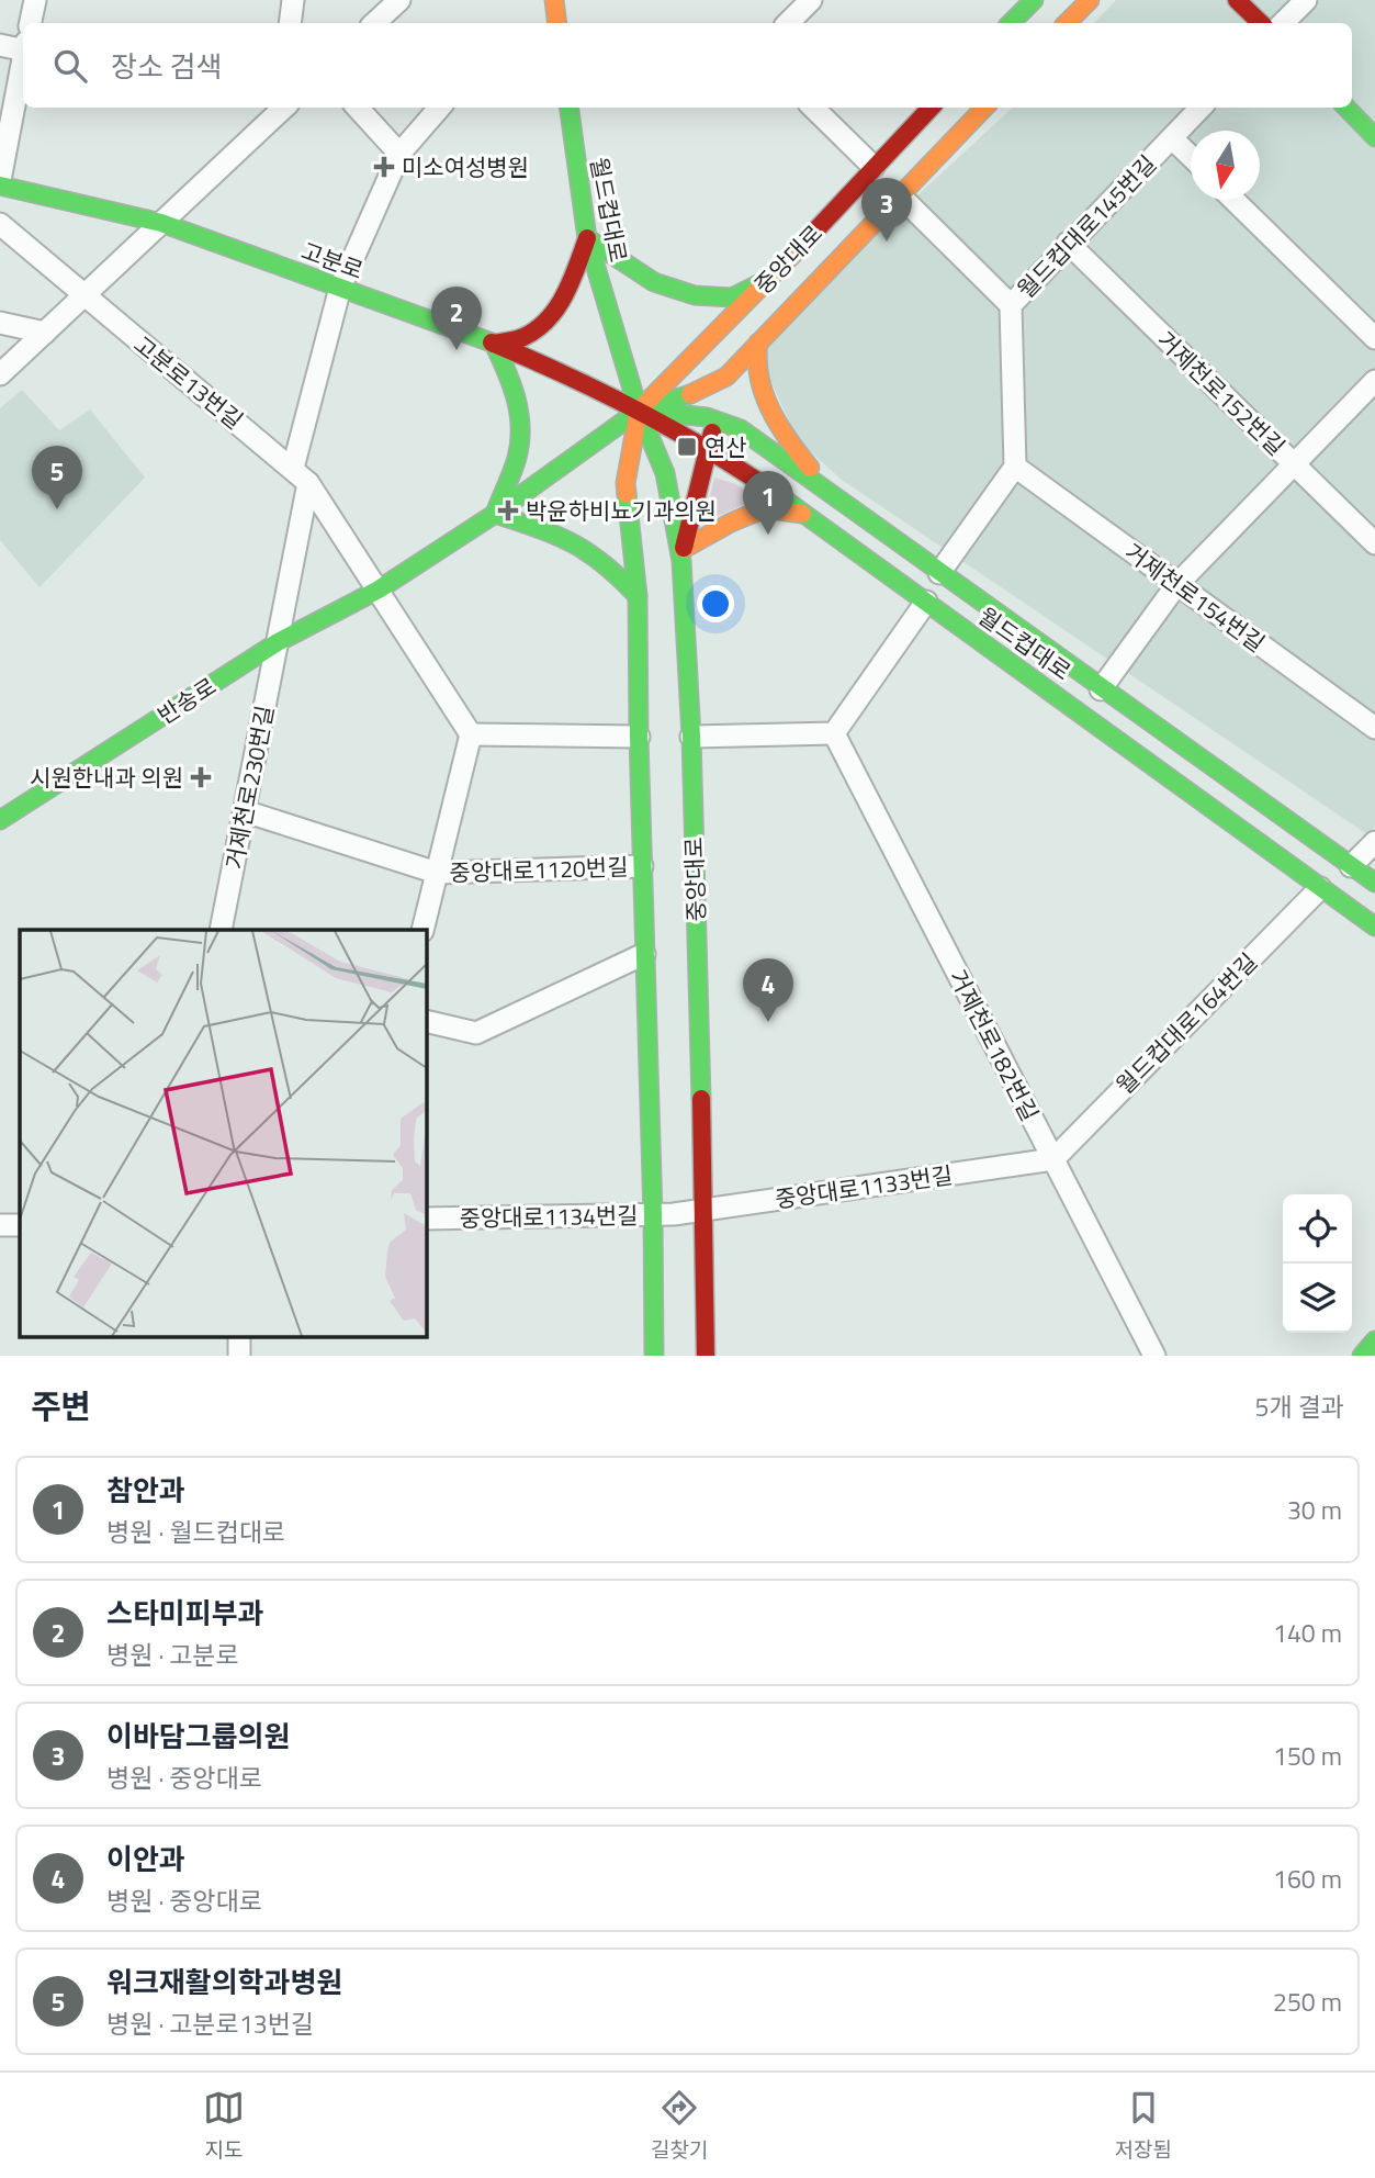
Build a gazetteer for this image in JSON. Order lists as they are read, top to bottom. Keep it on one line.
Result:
{"streets":{"main road":["월드컵대로","중앙대로","고분로","반송로"],"street":["월드컵대로145번길","고분로13번길","거제천로152번길","거제천로154번길","거제천로230번길","중앙대로1120번길","월드컵대로164번길","거제천로182번길","중앙대로1133번길","중앙대로1134번길"]},"crossings":[["월드컵대로","중앙대로"],["월드컵대로","고분로"],["월드컵대로","반송로"],["월드컵대로","월드컵대로164번길"],["월드컵대로145번길","거제천로152번길"],["월드컵대로145번길","거제천로154번길"],["중앙대로","고분로"],["중앙대로","반송로"],["중앙대로","중앙대로1133번길"],["고분로","반송로"],["고분로","거제천로230번길"],["고분로13번길","반송로"],["고분로13번길","거제천로230번길"],["반송로","거제천로230번길"],["거제천로230번길","중앙대로1120번길"],["월드컵대로164번길","거제천로182번길"],["월드컵대로164번길","중앙대로1133번길"],["거제천로182번길","중앙대로1133번길"],["중앙대로1133번길","중앙대로1134번길"]],"places":{"health":["미소여성병원","박윤하비뇨기과의원","시원한내과 의원"],"transit":["연산"]},"north":"bottom","page":{"search":"장소 검색","pins":["3","2","5","1","4"],"heading":["주변","5개 결과"],"list":[{"mark":"1","name":"참안과","note":"병원 · 월드컵대로","value":"30 m"},{"mark":"2","name":"스타미피부과","note":"병원 · 고분로","value":"140 m"},{"mark":"3","name":"이바담그룹의원","note":"병원 · 중앙대로","value":"150 m"},{"mark":"4","name":"이안과","note":"병원 · 중앙대로","value":"160 m"},{"mark":"5","name":"워크재활의학과병원","note":"병원 · 고분로13번길","value":"250 m"}],"nav":["지도","길찾기","저장됨"]}}
